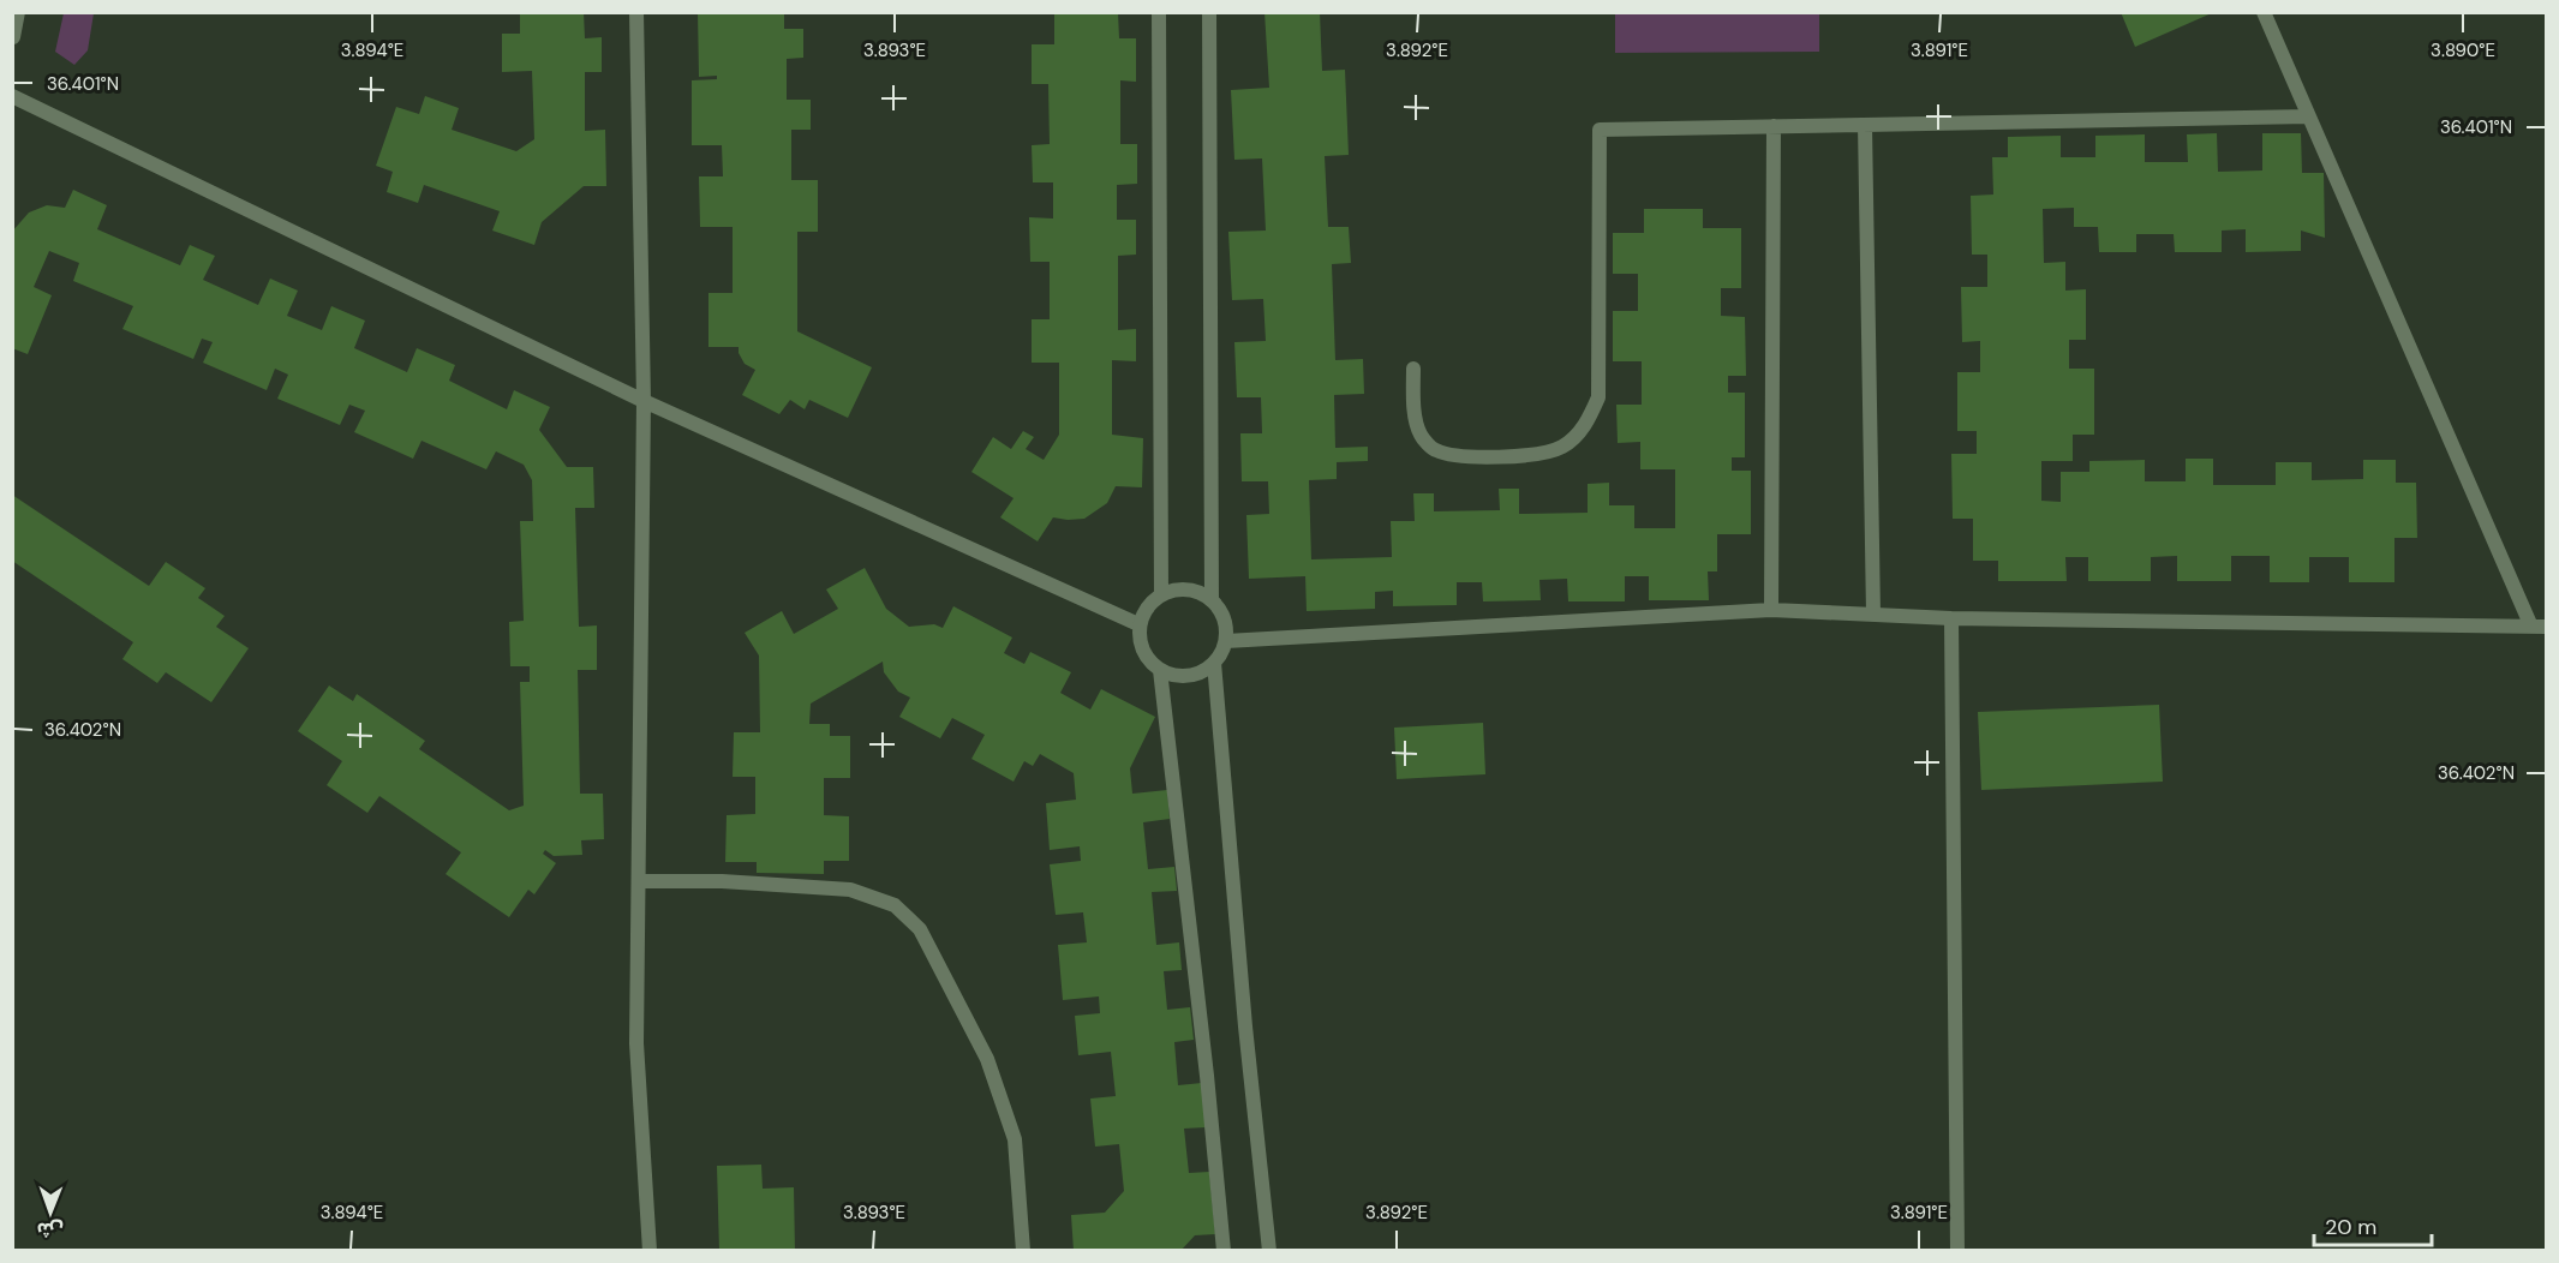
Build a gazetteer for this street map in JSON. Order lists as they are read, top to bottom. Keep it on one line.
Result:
{"scale_bar":"20 m","north":"bottom","coordinates":["3.894°E","3.893°E","3.892°E","3.891°E","3.890°E","36.401°N","36.402°N"]}
